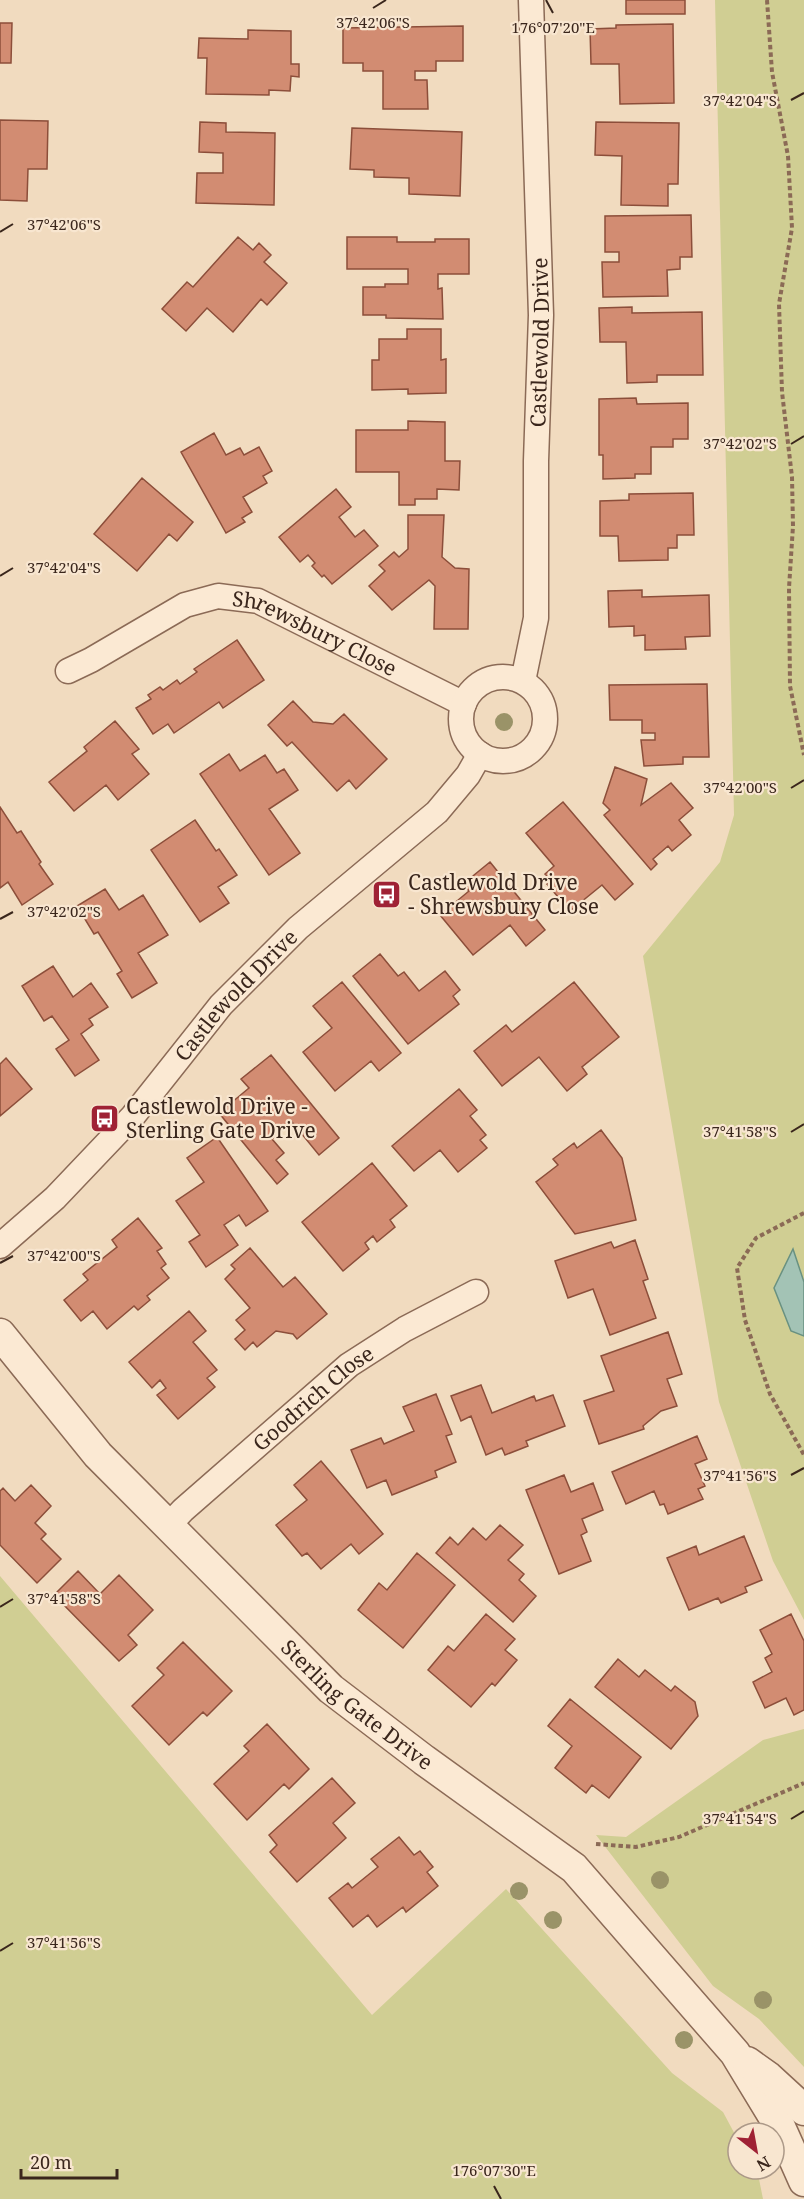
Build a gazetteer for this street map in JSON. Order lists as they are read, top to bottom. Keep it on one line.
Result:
{"streets":{"street":["Castlewold Drive","Shrewsbury Close","Goodrich Close","Sterling Gate Drive"]},"crossings":[["Castlewold Drive","Shrewsbury Close"],["Goodrich Close","Sterling Gate Drive"]],"places":{"bus stop":["Castlewold Drive - Shrewsbury Close","Castlewold Drive - Sterling Gate Drive"]},"scale_bar":"20 m","north":"bottom right","coordinates":["37°42'06\"S","176°07'20\"E","37°42'04\"S","37°42'02\"S","37°42'00\"S","37°41'58\"S","37°41'56\"S","37°41'54\"S","176°07'30\"E"]}
